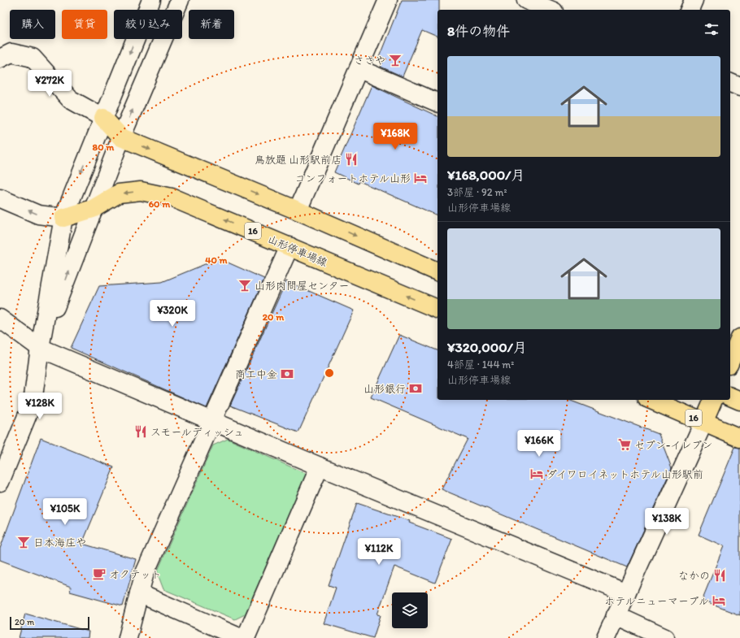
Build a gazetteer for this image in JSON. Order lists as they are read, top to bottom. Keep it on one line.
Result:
{"streets":{"main road":["16","山形停車場線"]},"places":{"bar":["ささや","山形肉問屋センター","日本海庄や"],"restaurant":["鳥放題 山形駅前店","スモールディッシュ","なかの"],"hotel":["コンフォートホテル山形","ダイワロイネットホテル山形駅前","ホテルニューマーブル"],"bank":["商工中金","山形銀行"],"supermarket":["セブン-イレブン"],"cafe":["オクテット"]},"scale_bar":"20 m","page":{"chip":["購入","賃貸","絞り込み","新着"],"heading":"8件の物件","list":[{"name":"¥168,000/月","note":"3部屋 · 92 m² · 山形停車場線"},{"name":"¥320,000/月","note":"4部屋 · 144 m² · 山形停車場線"}],"price":["¥272K","¥168K","¥320K","¥128K","¥166K","¥105K","¥138K","¥112K"],"scale":"20 m"},"rings":["80 m","60 m","40 m","20 m"]}
